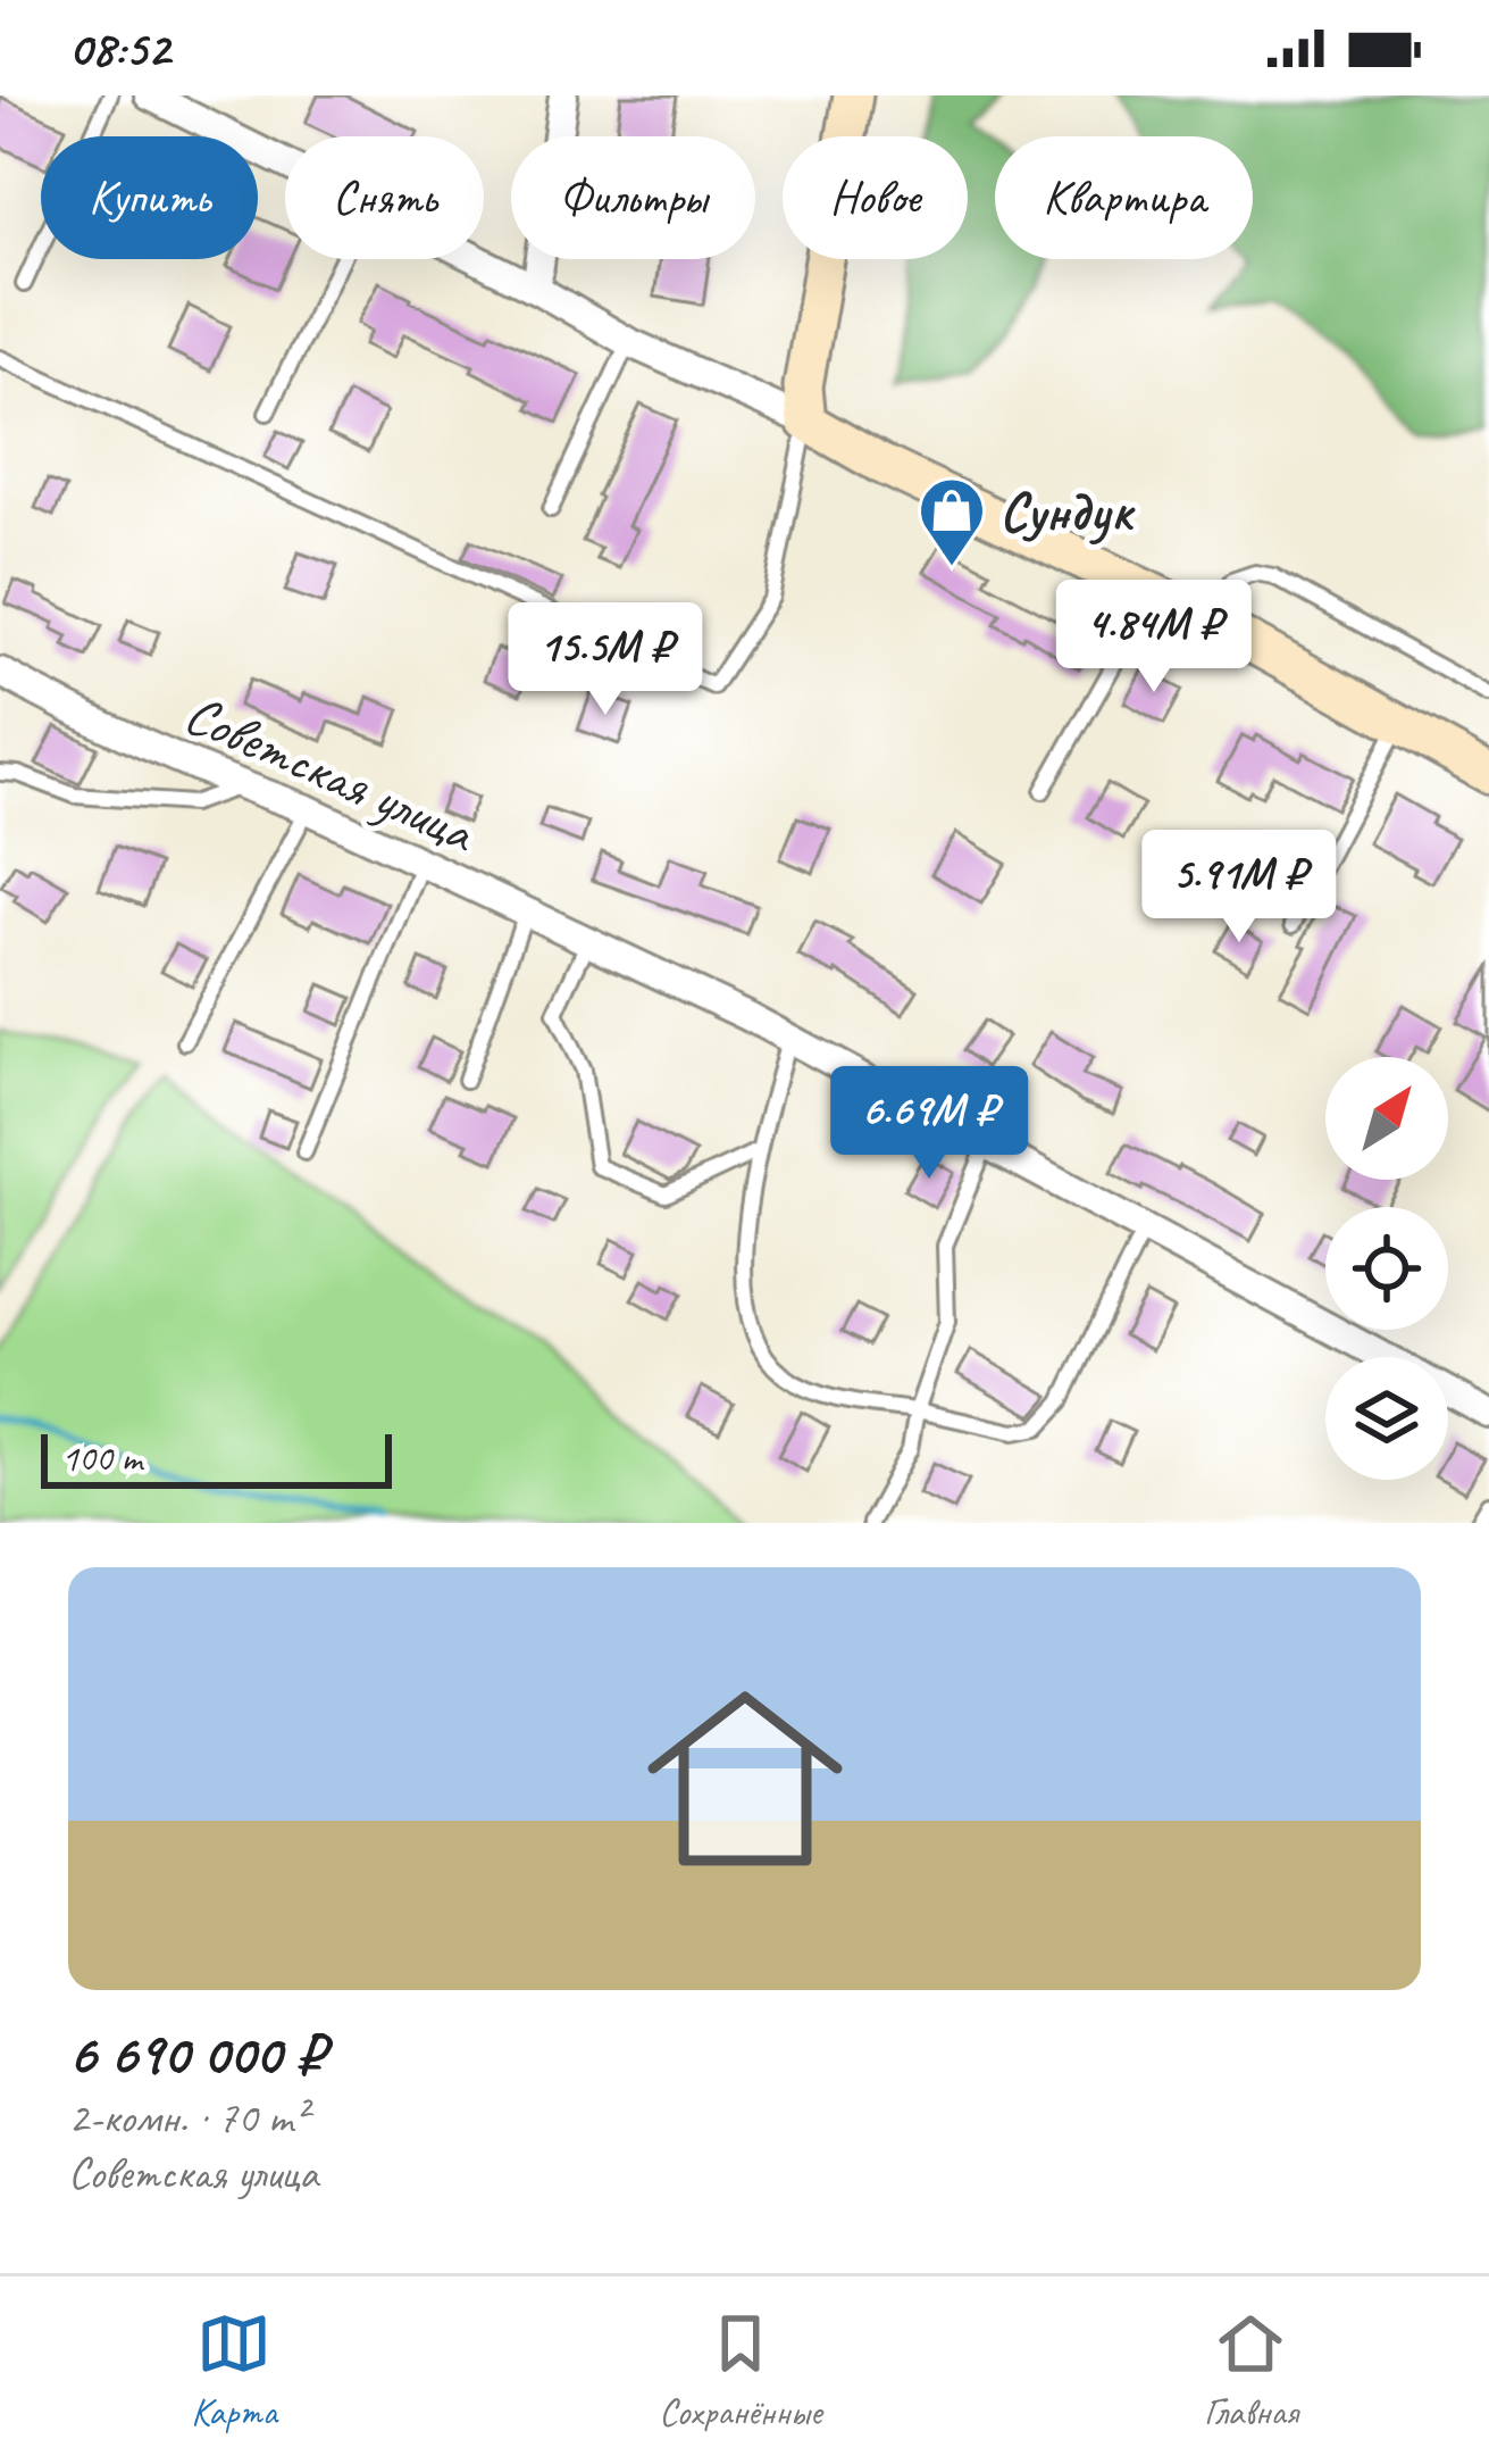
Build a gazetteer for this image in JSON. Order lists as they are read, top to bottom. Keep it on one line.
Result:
{"streets":{"street":["Советская улица"]},"places":{"shop":["Сундук"]},"scale_bar":"100 m","north":"top right","page":{"status":"08:52","chip":["Купить","Снять","Фильтры","Новое","Квартира"],"price":["4.84M ₽","15.5M ₽","5.91M ₽","6.69M ₽"],"scale":"100 m","list":[{"name":"6 690 000 ₽","note":"2-комн. · 70 m² · Советская улица"}],"tabs":["Карта","Сохранённые","Главная"]}}
